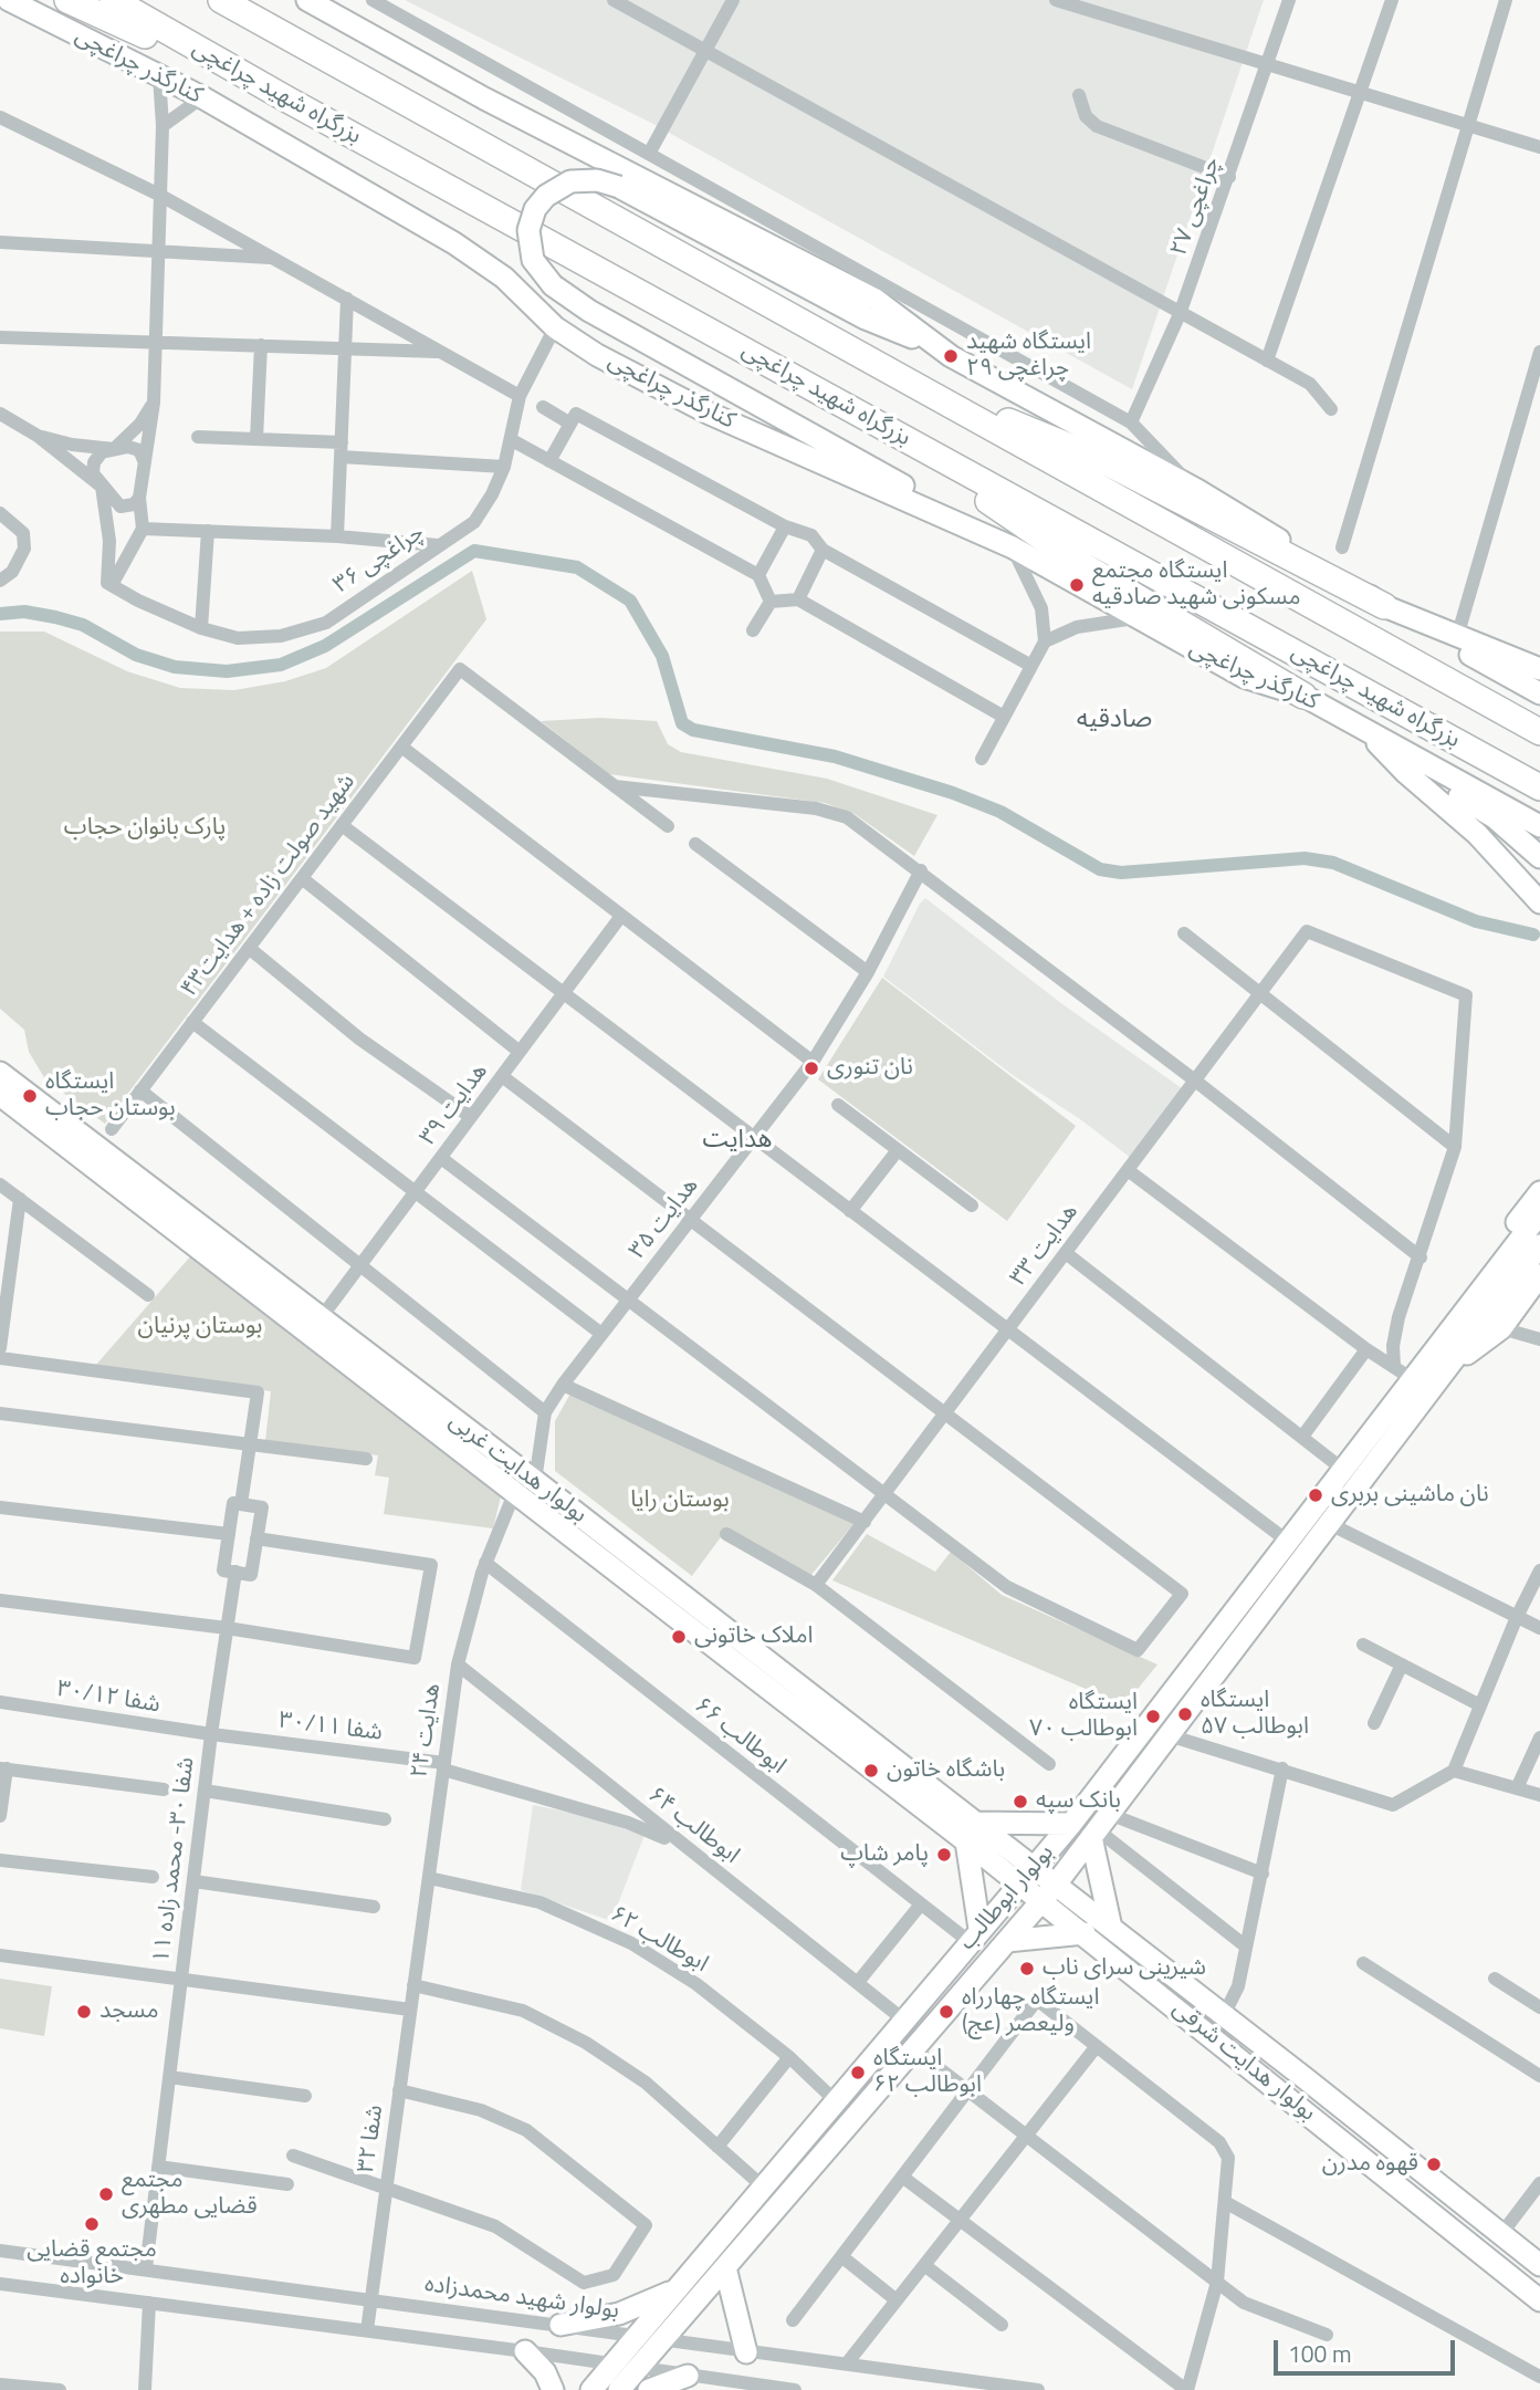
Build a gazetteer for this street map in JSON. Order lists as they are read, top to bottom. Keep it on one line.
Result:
{"streets":{"highway":["بزرگراه شهید چراغچی"],"main road":["کنارگذر چراغچی","بولوار هدایت غربی","بولوار ابوطالب","بولوار هدایت شرقی"],"street":["چراغچی ۲۷","چراغچی ۳۶","شهید صولت زاده + هدایت۴۳","هدایت ۳۹","هدایت ۳۵","هدایت ۳۳","شفا ۳۰/۱۲","شفا ۳۰/۱۱","هدایت ۲۴","ابوطالب ۶۶","ابوطالب ۶۴","شفا ۳۰- محمد زاده ۱۱","ابوطالب ۶۲","شفا ۳۲","بولوار شهید محمدزاده"]},"crossings":[["کنارگذر چراغچی","چراغچی ۳۶"],["هدایت ۳۹","بولوار هدایت غربی"],["هدایت ۳۵","بولوار هدایت غربی"],["بولوار هدایت غربی","هدایت ۲۴"],["بولوار هدایت غربی","بولوار ابوطالب"],["بولوار هدایت غربی","بولوار هدایت شرقی"],["شفا ۳۰/۱۲","شفا ۳۰/۱۱"],["شفا ۳۰/۱۲","شفا ۳۰- محمد زاده ۱۱"],["شفا ۳۰/۱۱","هدایت ۲۴"],["شفا ۳۰/۱۱","ابوطالب ۶۴"],["شفا ۳۰/۱۱","شفا ۳۰- محمد زاده ۱۱"],["هدایت ۲۴","ابوطالب ۶۶"],["هدایت ۲۴","ابوطالب ۶۴"],["هدایت ۲۴","ابوطالب ۶۲"],["هدایت ۲۴","شفا ۳۲"],["ابوطالب ۶۶","بولوار ابوطالب"],["ابوطالب ۶۴","بولوار ابوطالب"],["شفا ۳۰- محمد زاده ۱۱","بولوار شهید محمدزاده"],["بولوار ابوطالب","ابوطالب ۶۲"],["بولوار ابوطالب","بولوار هدایت شرقی"],["بولوار ابوطالب","بولوار شهید محمدزاده"],["شفا ۳۲","بولوار شهید محمدزاده"]],"districts":["صادقیه","هدایت"],"parks":["پارک بانوان حجاب","بوستان پرنیان","بوستان رایا"],"places":["ایستگاه شهید چراغچی ۲۹","ایستگاه مجتمع مسکونی شهید صادقیه","نان تنوری","ایستگاه بوستان حجاب","نان ماشینی بربری","املاک خاتونی","ایستگاه ابوطالب ۵۷","ایستگاه ابوطالب ۷۰","باشگاه خاتون","بانک سپه","پامر شاپ","شیرینی سرای ناب","مسجد","ایستگاه چهارراه ولیعصر (عج)","ایستگاه ابوطالب ۶۲","قهوه مدرن","مجتمع قضایی مطهری","مجتمع قضایی خانواده"],"scale_bar":"100 m"}
